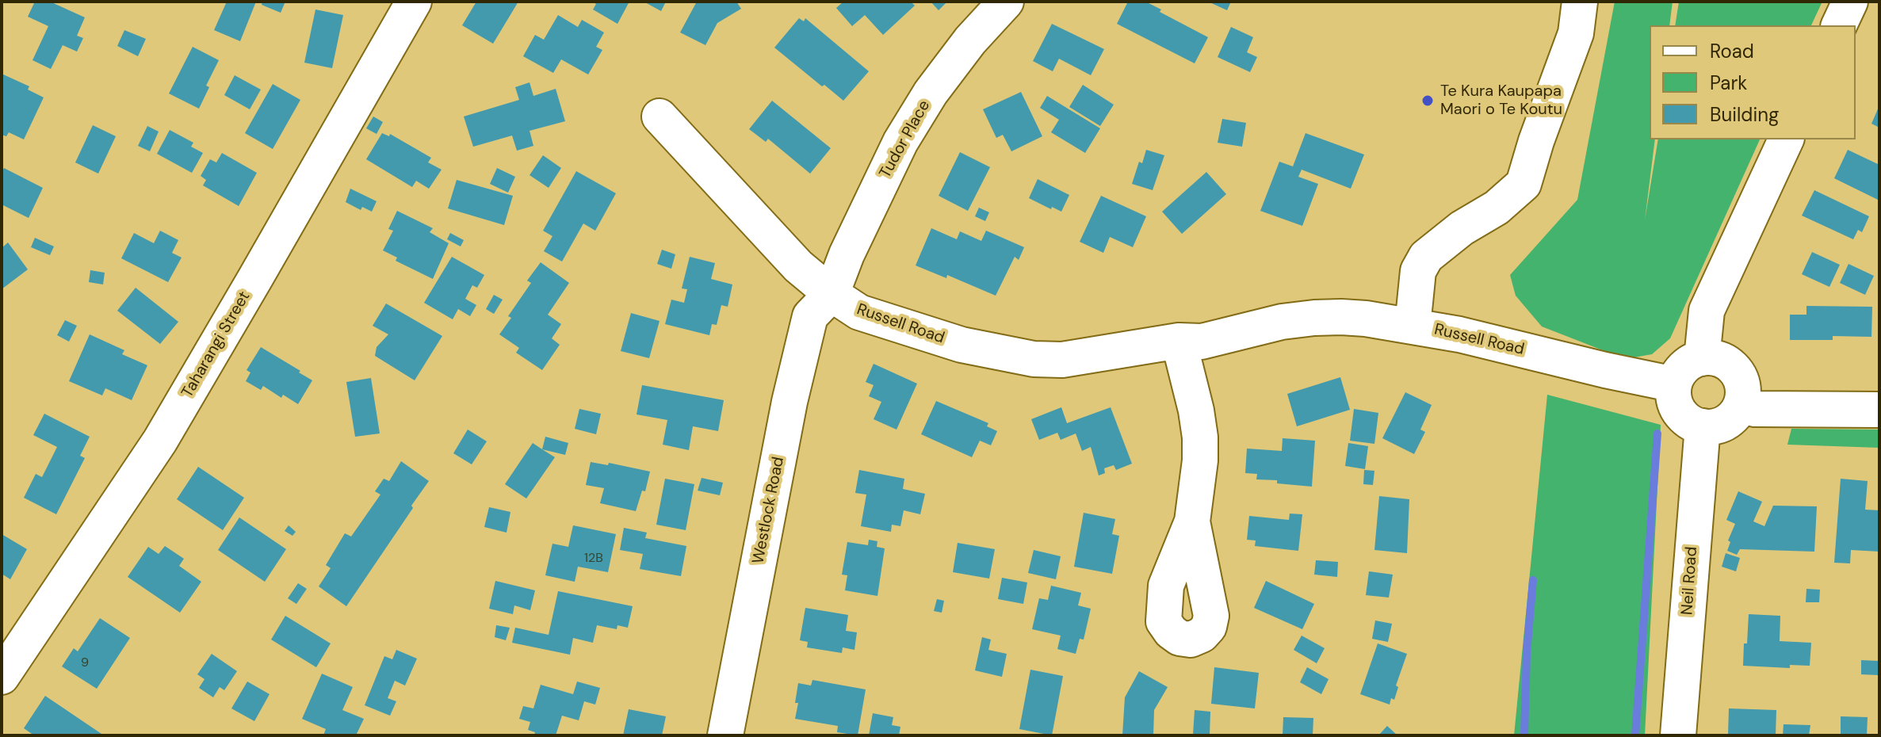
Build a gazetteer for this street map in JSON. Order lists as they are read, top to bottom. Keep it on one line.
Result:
{"streets":{"street":["Tudor Place","Russell Road","Taharangi Street","Westlock Road","Neil Road"]},"crossings":[["Tudor Place","Russell Road"],["Tudor Place","Westlock Road"],["Russell Road","Westlock Road"],["Russell Road","Neil Road"]],"places":["Te Kura Kaupapa Maori o Te Koutu"],"house_numbers":["12B","9"],"legend":["Road","Park","Building"]}
